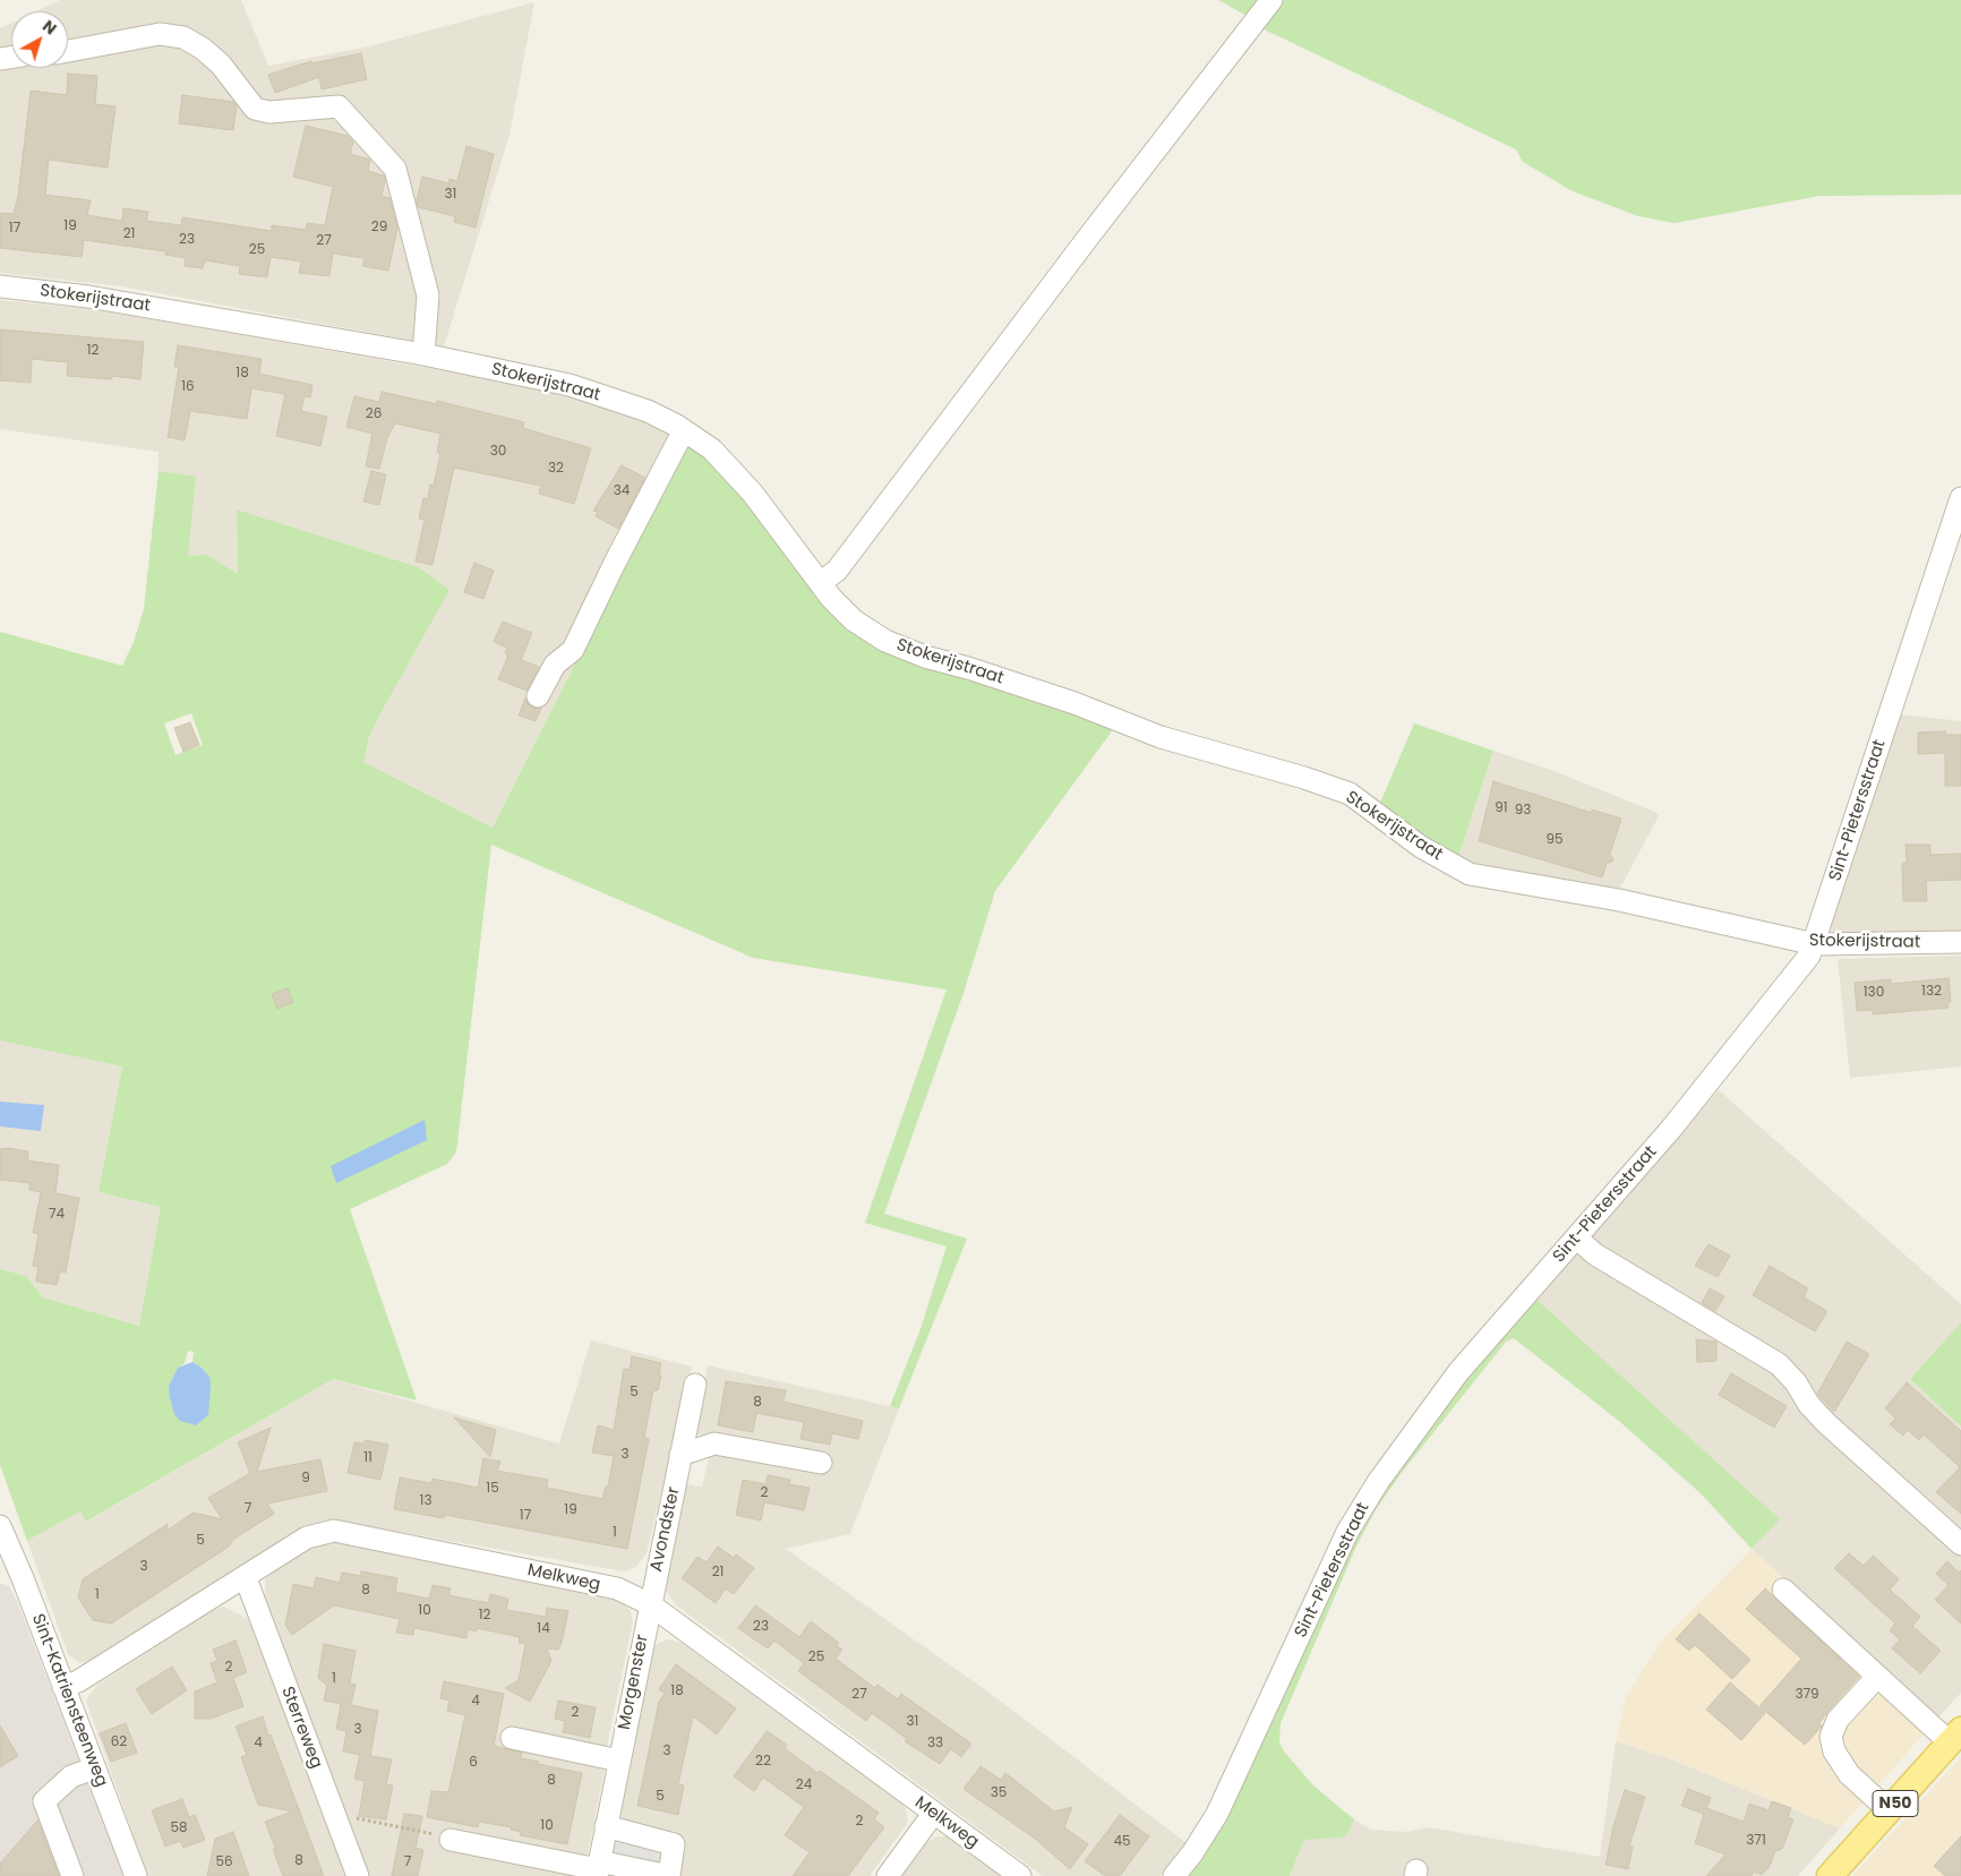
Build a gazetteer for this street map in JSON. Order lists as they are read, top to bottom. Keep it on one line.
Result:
{"streets":{"main road":["N50"],"street":["Stokerijstraat","Sint-Pietersstraat","Avondster","Melkweg","Morgenster","Sint-Katriensteenweg","Sterreweg"]},"crossings":[["Stokerijstraat","Sint-Pietersstraat"],["Avondster","Melkweg"],["Avondster","Morgenster"],["Melkweg","Morgenster"],["Melkweg","Sint-Katriensteenweg"],["Melkweg","Sterreweg"]],"house_numbers":["31","19","29","17","21","23","27","25","12","18","16","26","30","32","34","91","93","95","132","130","74","5","8","3","11","9","15","2","13","7","19","17","1","5","3","21","8","1","10","12","23","14","25","2","1","18","27","379","4","2","31","3","62","4","33","3","22","6","8","24","35","5","2","10","58","371","45","8","56","7"],"north":"top right"}
